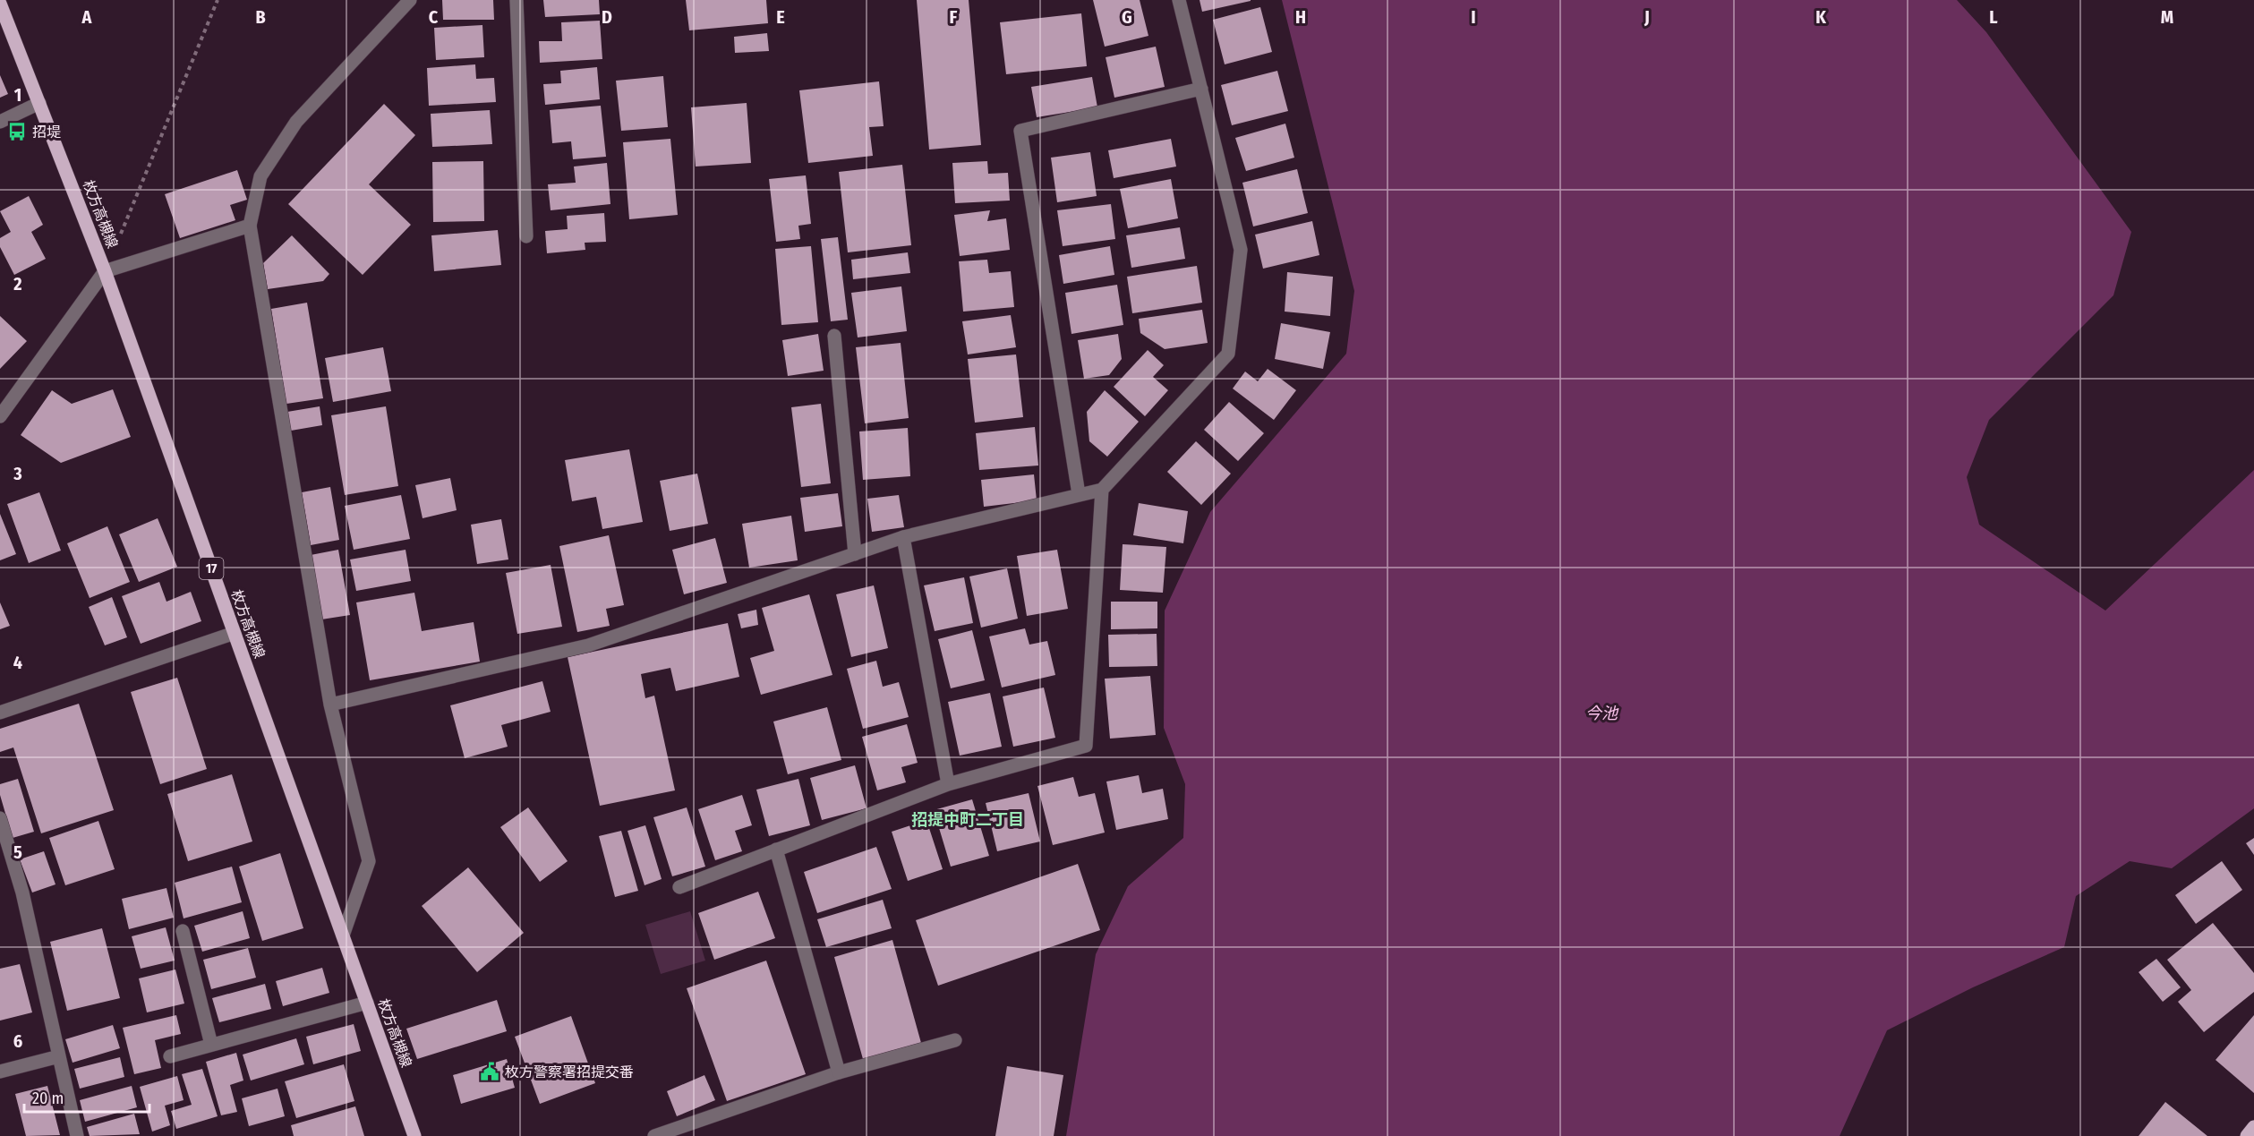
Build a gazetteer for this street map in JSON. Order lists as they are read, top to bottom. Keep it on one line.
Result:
{"streets":{"main road":["枚方高槻線","17"]},"districts":["招提中町二丁目"],"water":["今池"],"places":{"bus stop":["招堤"],"public building":["枚方警察署招提交番"]},"scale_bar":"20 m","grid":{"columns":["A","B","C","D","E","F","G","H","I","J","K","L","M"],"rows":["1","2","3","4","5","6"]}}
